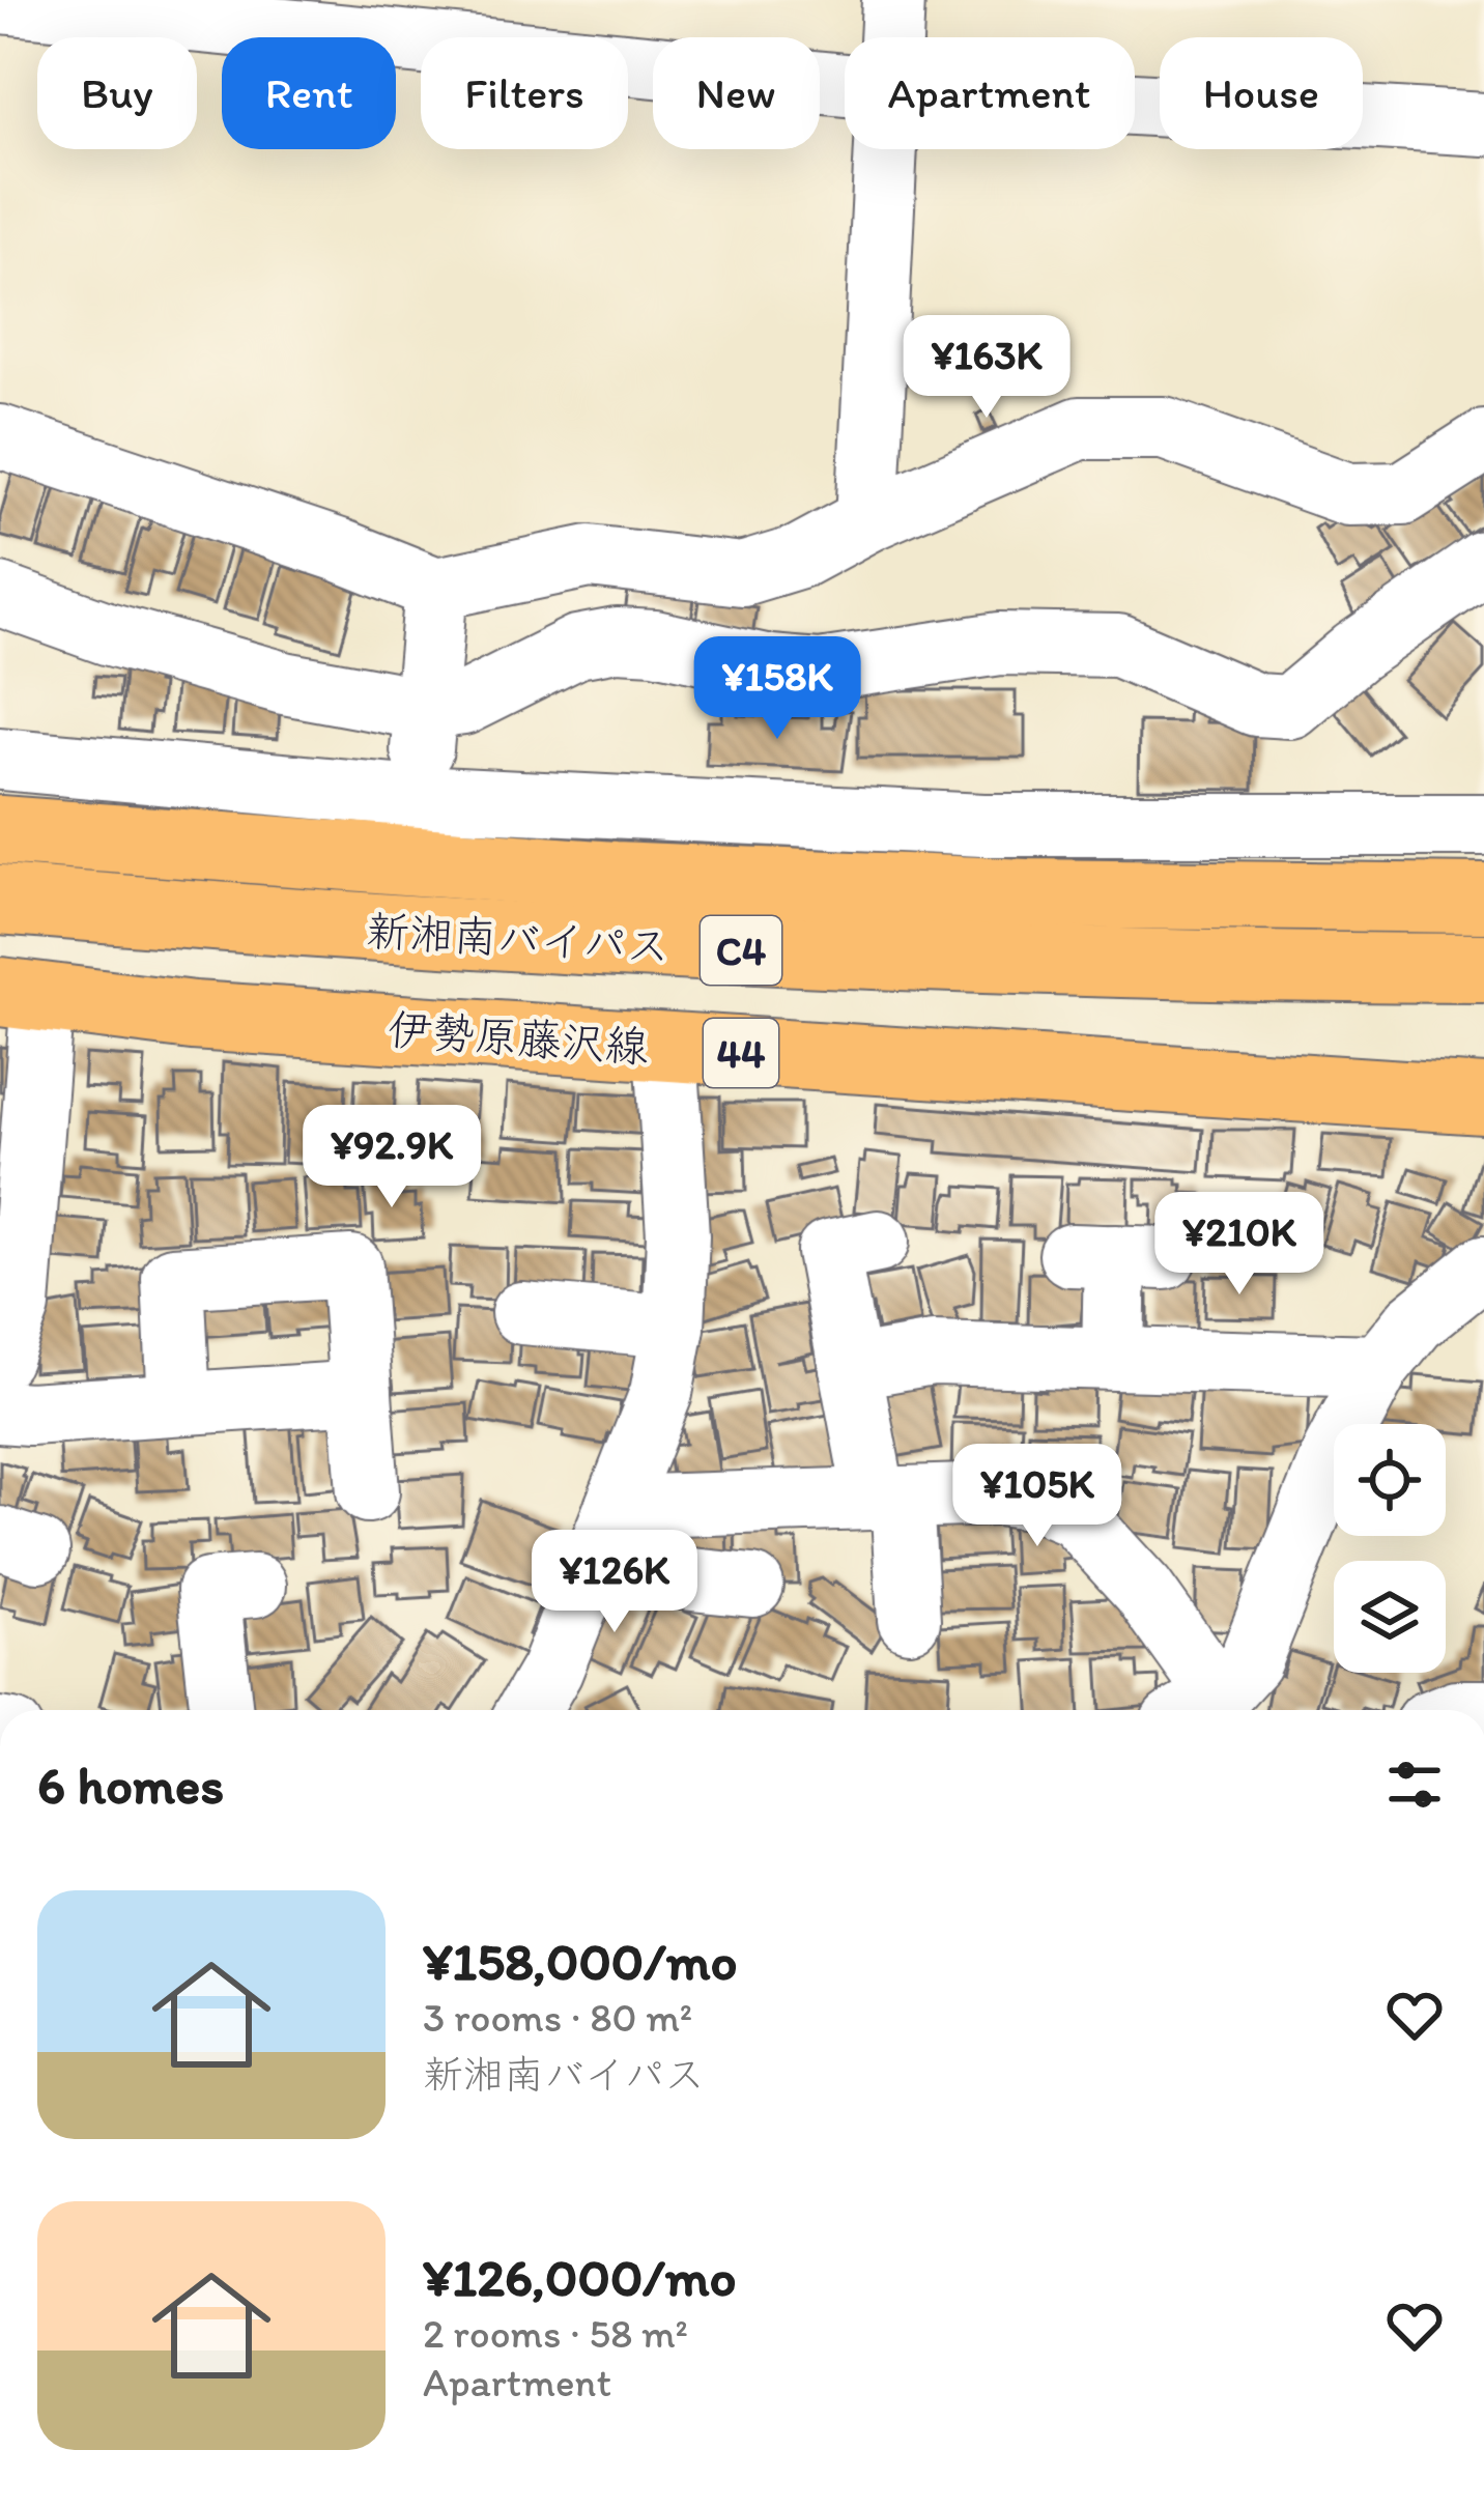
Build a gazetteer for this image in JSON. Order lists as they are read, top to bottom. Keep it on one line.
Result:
{"streets":{"main road":["新湘南バイパス","C4","伊勢原藤沢線","44"]},"page":{"chip":["Buy","Rent","Filters","New","Apartment","House"],"price":["¥163K","¥158K","¥92.9K","¥210K","¥105K","¥126K"],"heading":"6 homes","list":[{"name":"¥158,000/mo","note":"3 rooms · 80 m² · 新湘南バイパス"},{"name":"¥126,000/mo","note":"2 rooms · 58 m² · Apartment"}]}}
